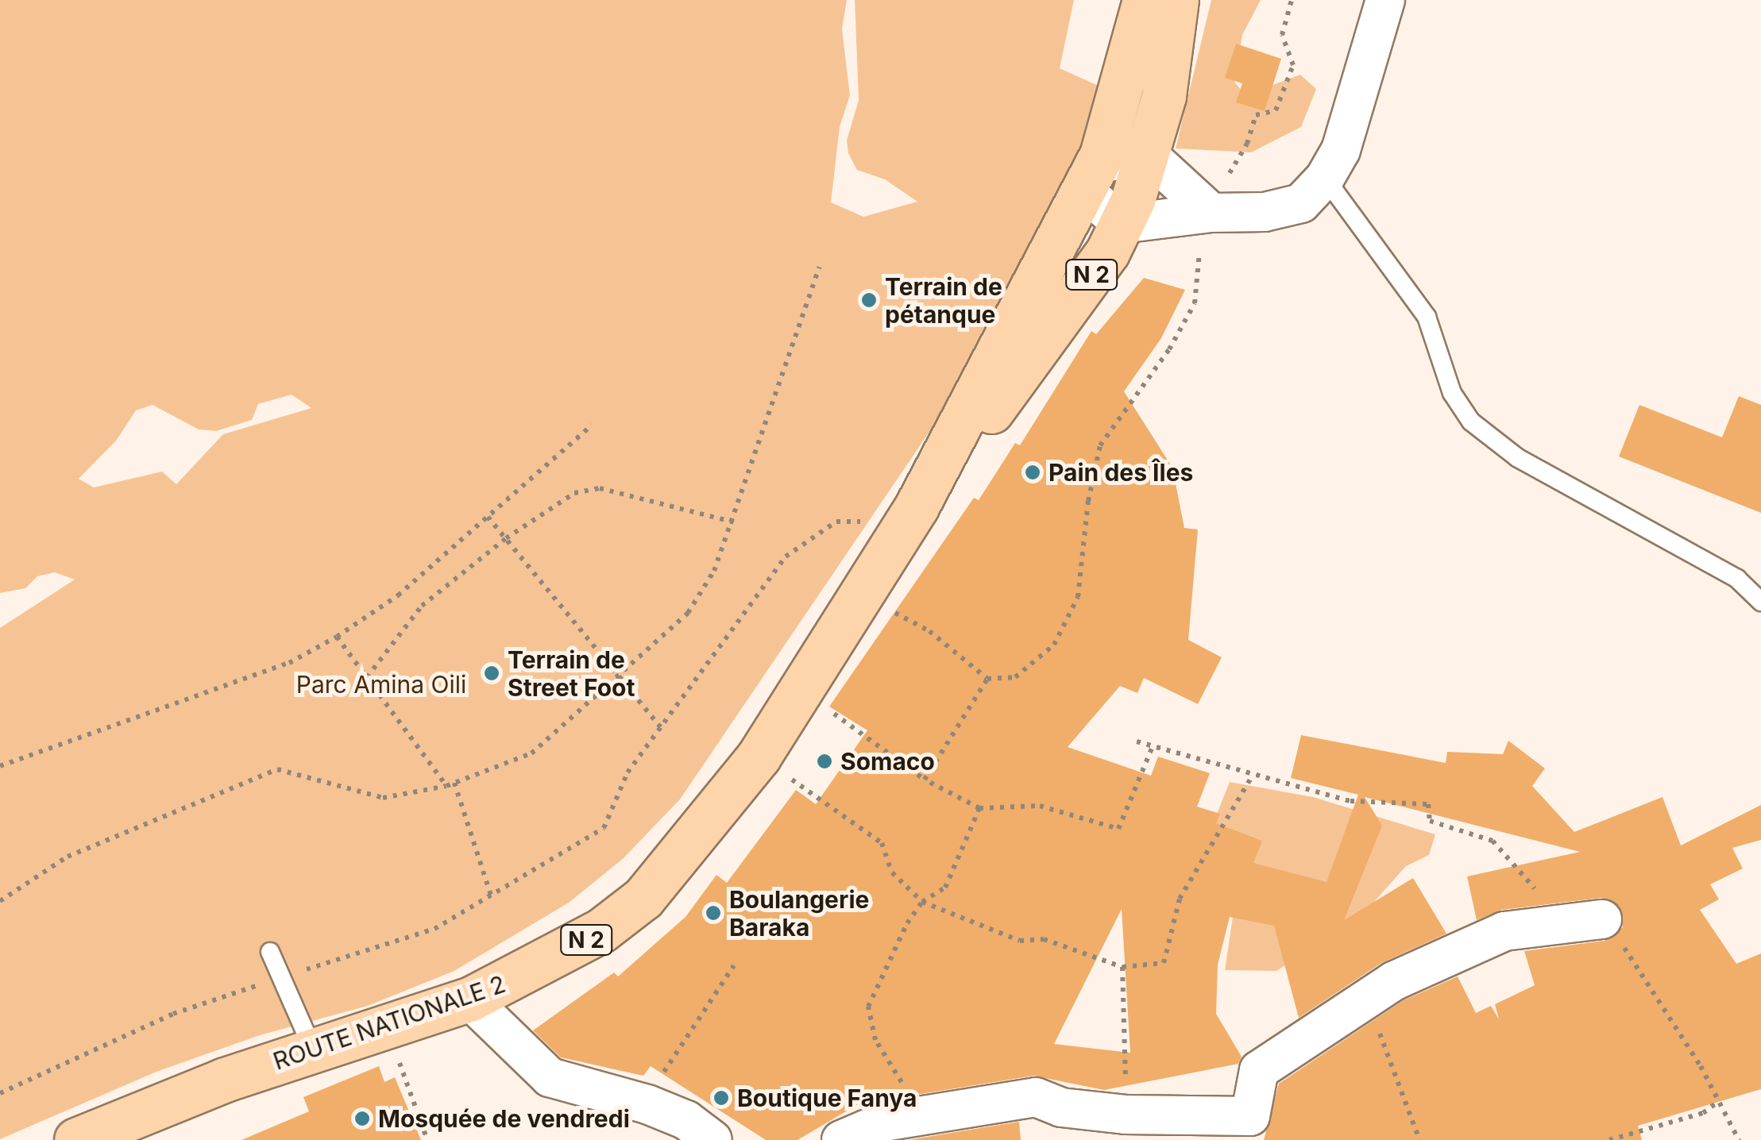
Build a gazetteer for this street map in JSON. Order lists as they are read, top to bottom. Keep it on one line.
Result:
{"streets":{"main road":["N 2","ROUTE NATIONALE 2"]},"parks":["Parc Amina Oili"],"places":["Terrain de pétanque","Pain des Îles","Terrain de Street Foot","Somaco","Boulangerie Baraka","Boutique Fanya","Mosquée de vendredi"]}
